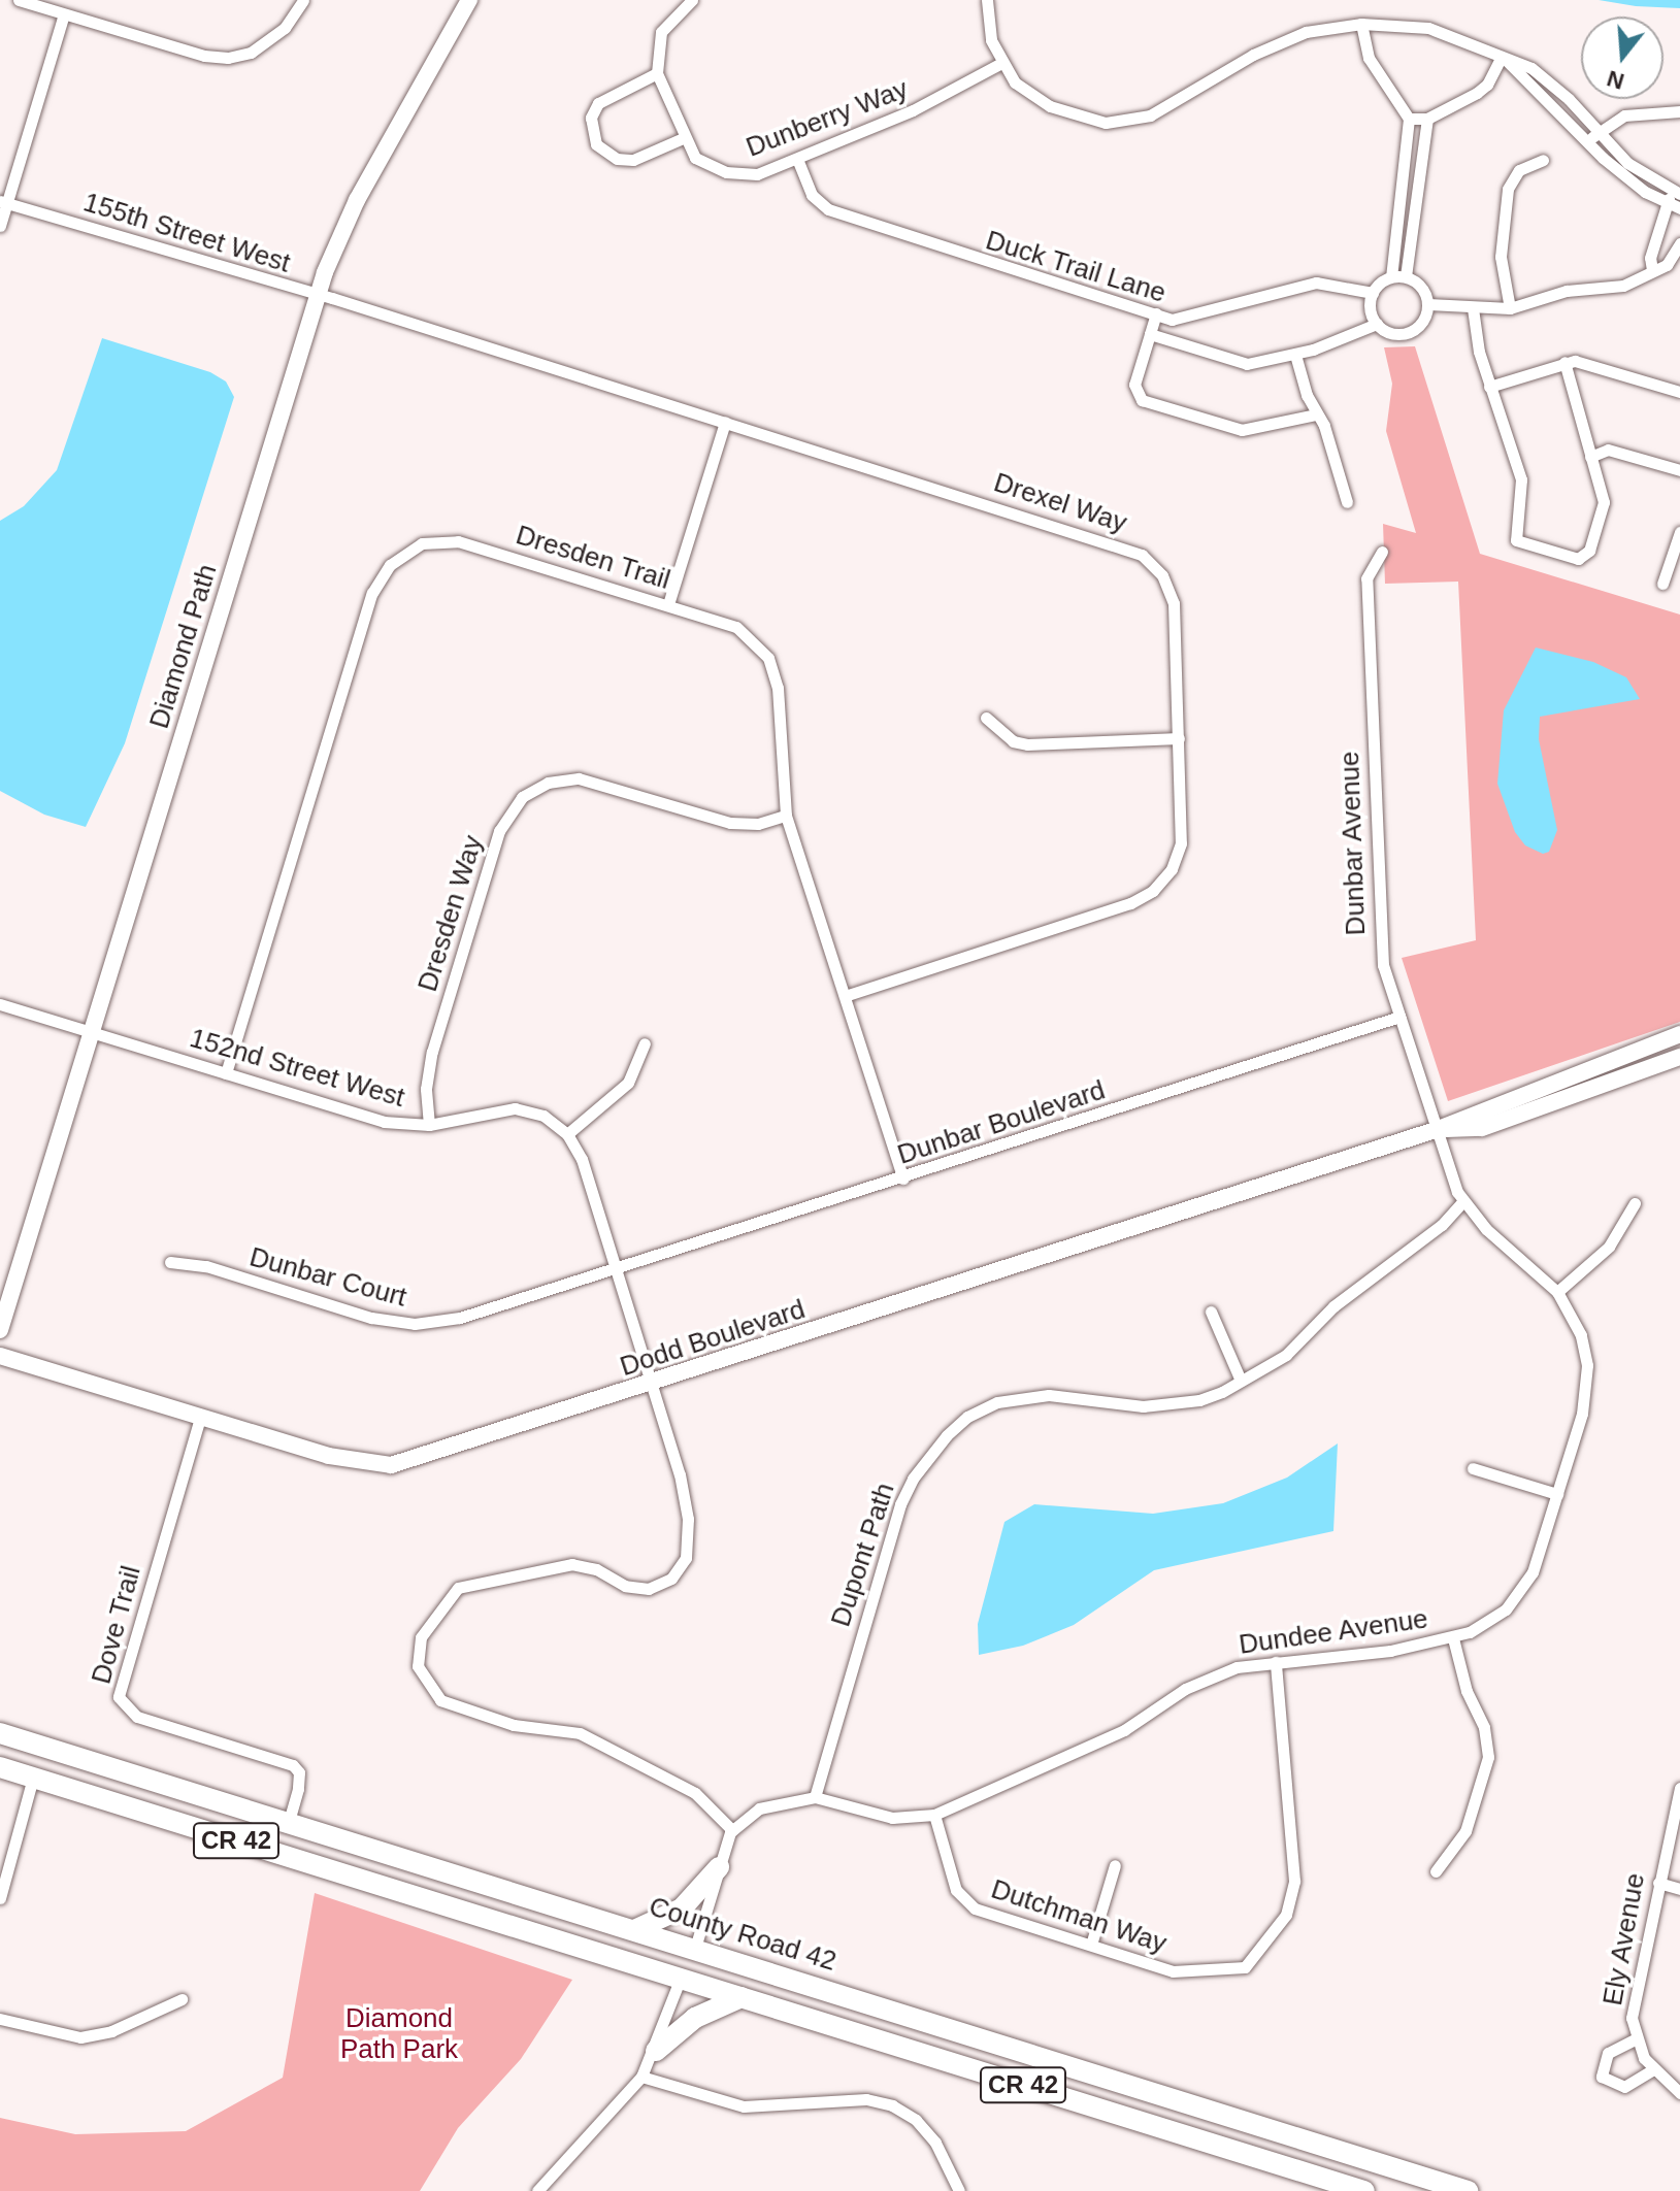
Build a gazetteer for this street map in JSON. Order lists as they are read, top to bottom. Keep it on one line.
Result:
{"streets":{"highway":["CR 42","County Road 42"],"street":["Dunberry Way","155th Street West","Duck Trail Lane","Drexel Way","Dresden Trail","Diamond Path","Dunbar Avenue","Dresden Way","152nd Street West","Dunbar Boulevard","Dunbar Court","Dodd Boulevard","Dupont Path","Dove Trail","Dundee Avenue","Dutchman Way","Ely Avenue"]},"crossings":[["Dunberry Way","Duck Trail Lane"],["155th Street West","Drexel Way"],["155th Street West","Diamond Path"],["Drexel Way","Dresden Trail"],["Dresden Trail","Dresden Way"],["Dresden Trail","152nd Street West"],["Dresden Trail","Dunbar Boulevard"],["Diamond Path","152nd Street West"],["Dunbar Avenue","Dunbar Boulevard"],["Dunbar Avenue","Dodd Boulevard"],["Dunbar Avenue","Dundee Avenue"],["Dresden Way","152nd Street West"],["Dunbar Boulevard","Dunbar Court"],["Dodd Boulevard","Dove Trail"],["Dodd Boulevard","Dundee Avenue"],["Dupont Path","Dundee Avenue"],["Dove Trail","County Road 42"],["Dundee Avenue","Dutchman Way"]],"parks":["Diamond Path Park"],"north":"bottom"}
